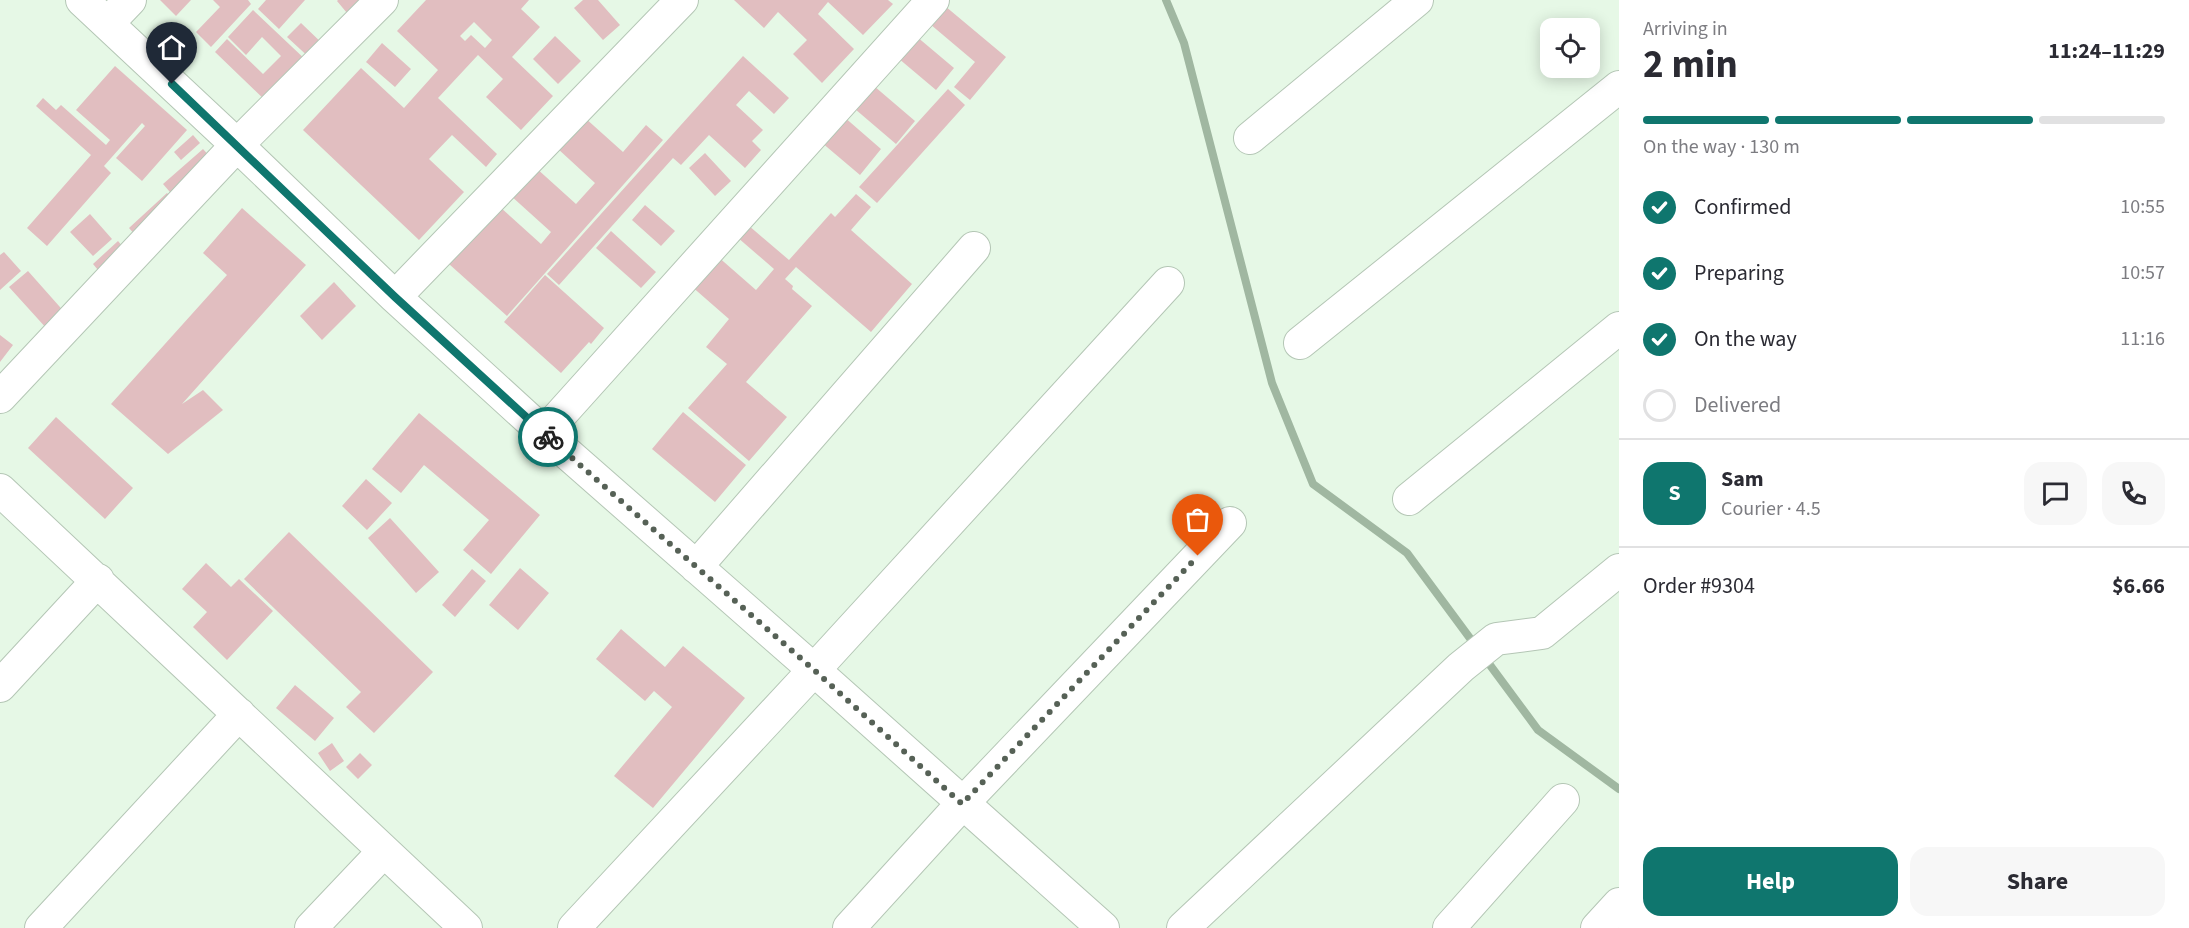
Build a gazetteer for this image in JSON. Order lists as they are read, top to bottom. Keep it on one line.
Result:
{"page":{"heading":["2 min","Arriving in","11:24–11:29"],"panel":["Sam","Courier · 4.5","Order #9304","$6.66"],"bar":"On the way · 130 m","list":[["Confirmed","10:55"],["Preparing","10:57"],["On the way","11:16"],"Delivered"],"round":"S","buttons":["Help","Share"]}}
